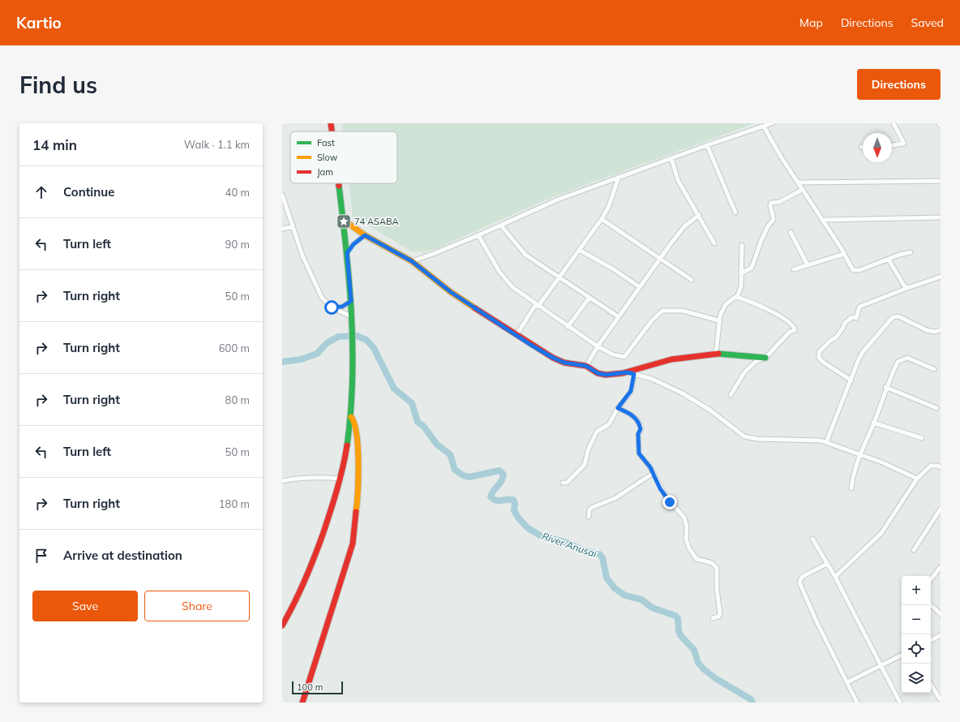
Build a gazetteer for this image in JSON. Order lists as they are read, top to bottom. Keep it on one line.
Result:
{"water":["River Anusai"],"places":{"place":["74 ASABA"]},"legend":["Fast","Slow","Jam"],"scale_bar":"100 m","north":"bottom","page":{"header":"Kartio","nav":["Map","Directions","Saved"],"buttons":["Directions",["Save","Share"]],"title":"Find us","heading":["14 min","Walk · 1.1 km"],"list":[["Continue","40 m"],["Turn left","90 m"],["Turn right","50 m"],["Turn right","600 m"],["Turn right","80 m"],["Turn left","50 m"],["Turn right","180 m"],"Arrive at destination"],"map_buttons":["+","−"],"scale":"100 m"}}
